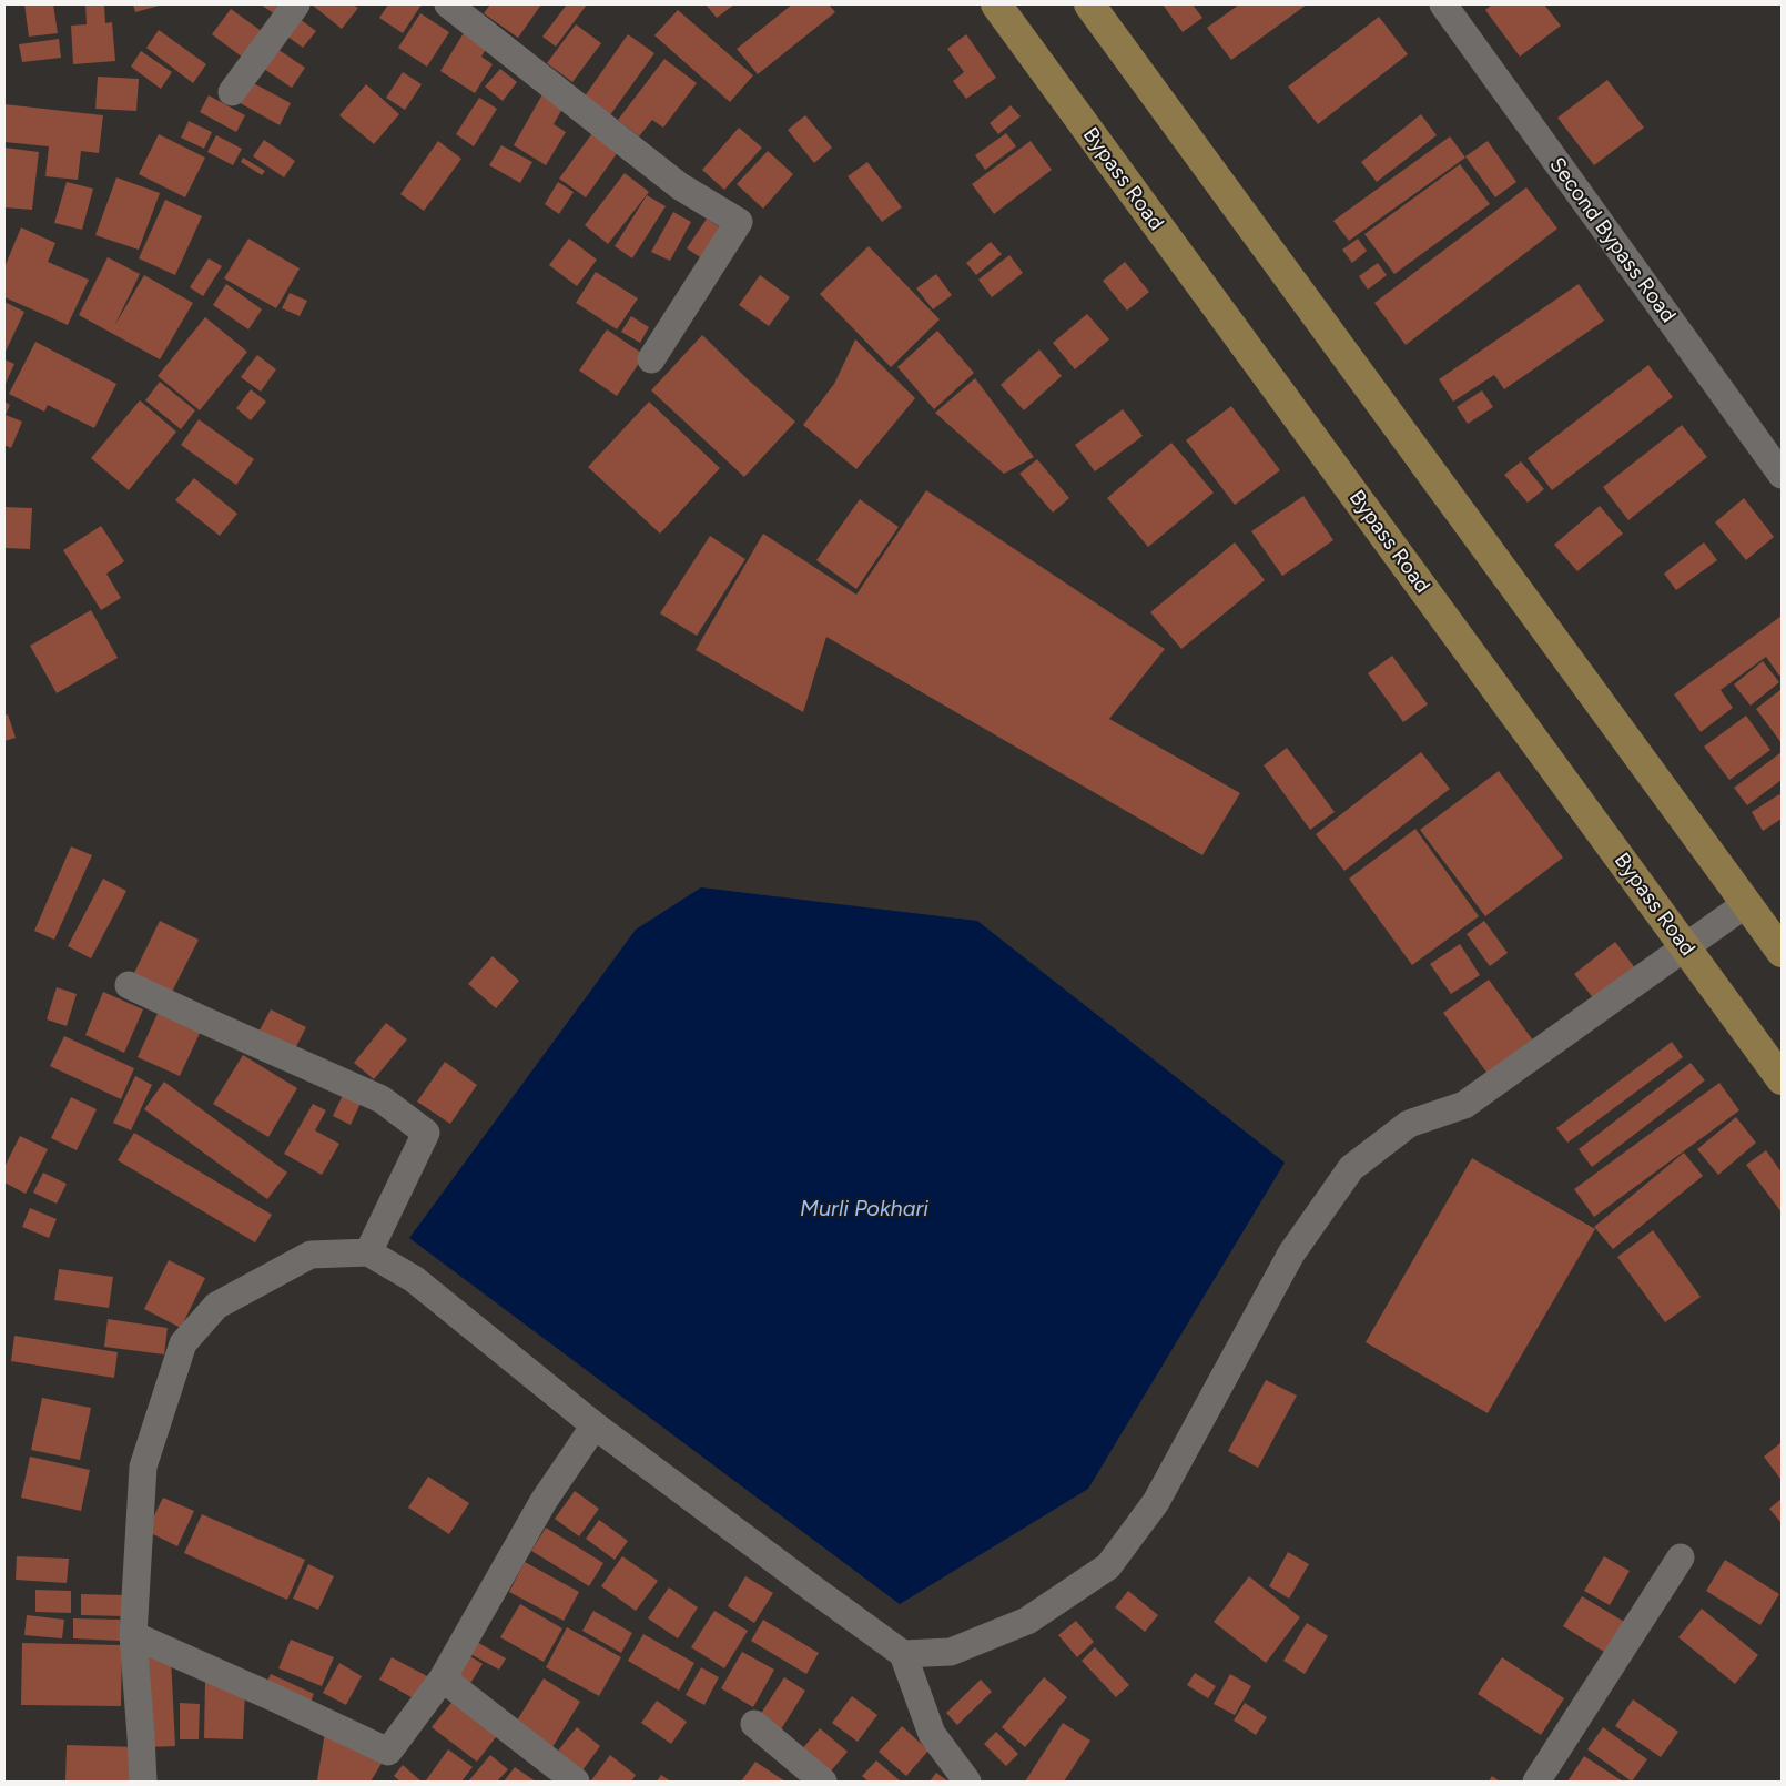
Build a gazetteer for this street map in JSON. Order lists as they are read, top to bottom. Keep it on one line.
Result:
{"streets":{"main road":["Bypass Road"],"street":["Second Bypass Road"]},"water":["Murli Pokhari"]}
